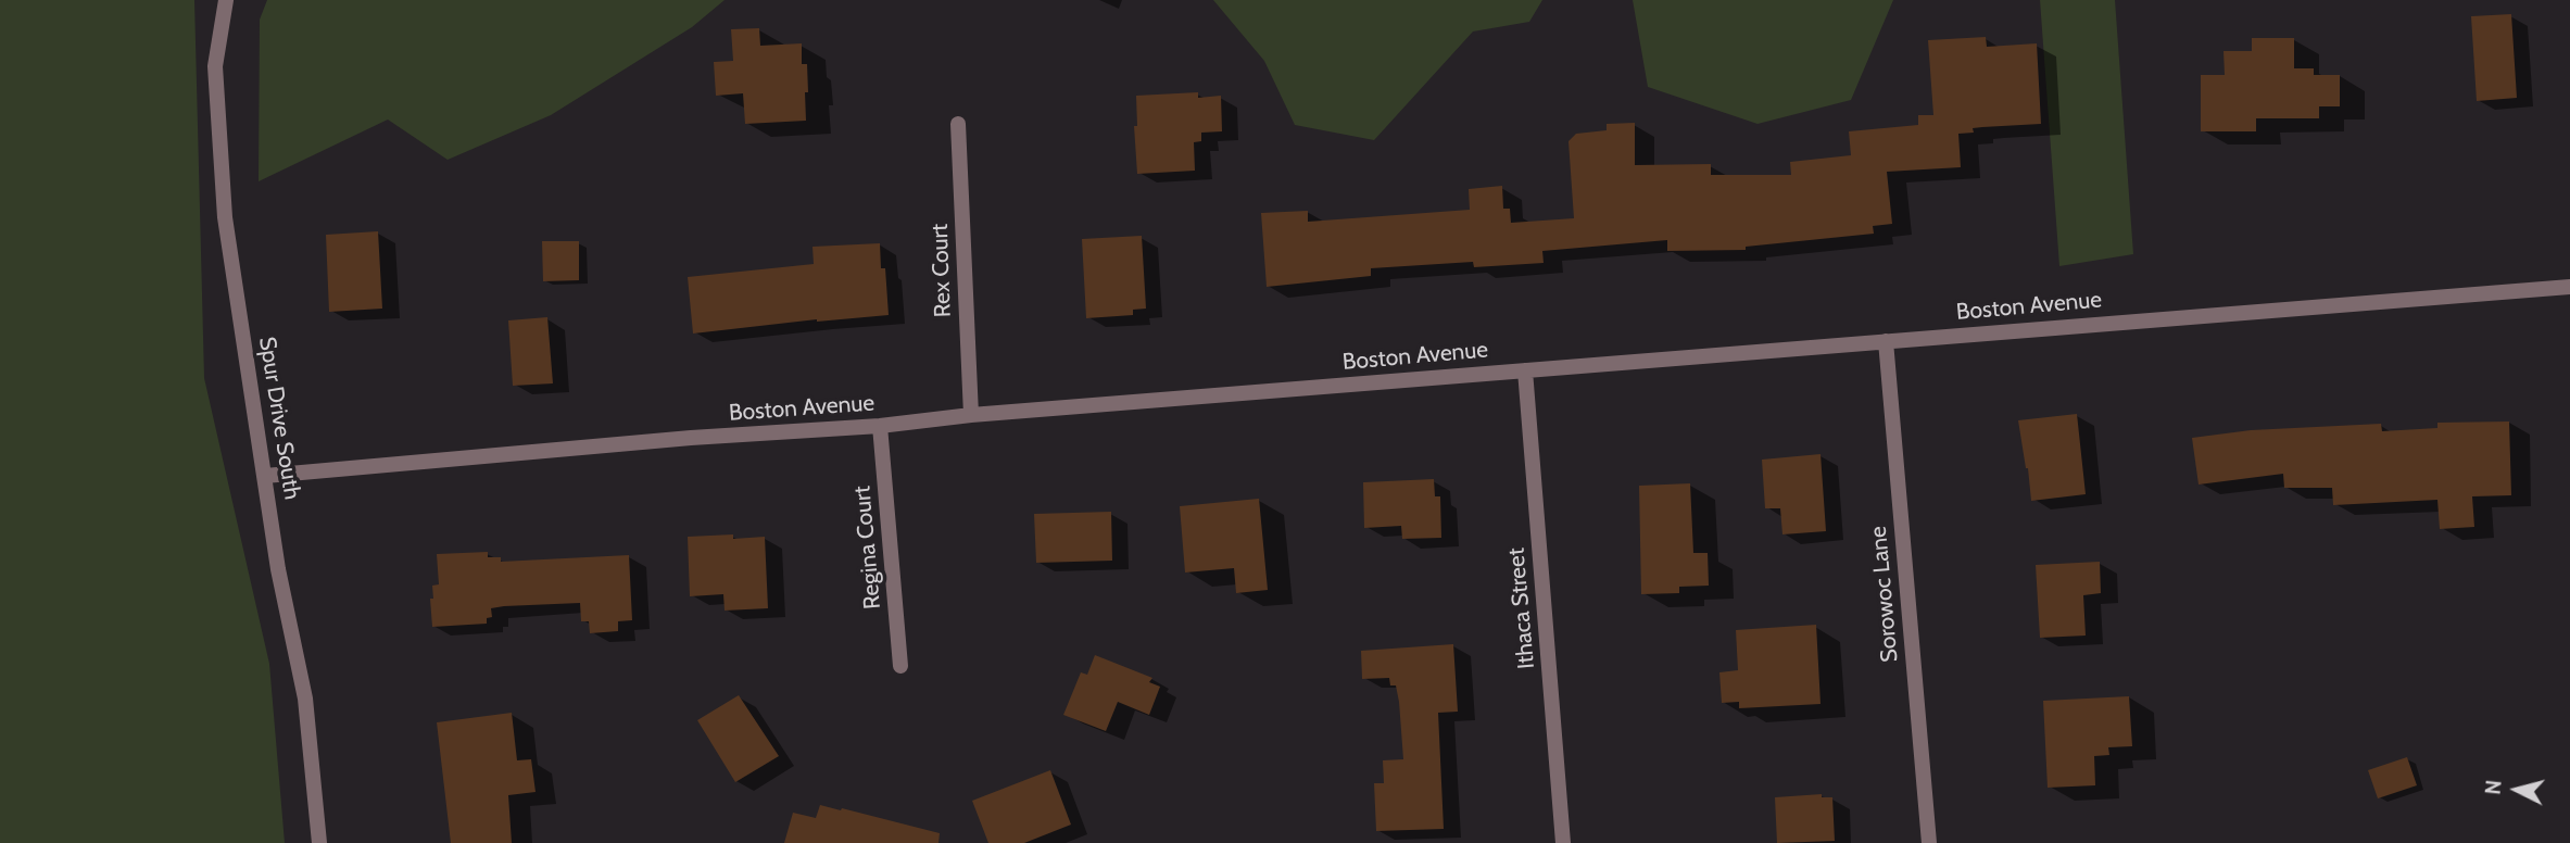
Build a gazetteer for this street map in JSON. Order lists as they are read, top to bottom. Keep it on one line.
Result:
{"streets":{"street":["Rex Court","Boston Avenue","Spur Drive South","Regina Court","Sorowoc Lane","Ithaca Street"]},"crossings":[["Rex Court","Boston Avenue"],["Boston Avenue","Spur Drive South"],["Boston Avenue","Regina Court"],["Boston Avenue","Sorowoc Lane"],["Boston Avenue","Ithaca Street"]],"north":"left"}
